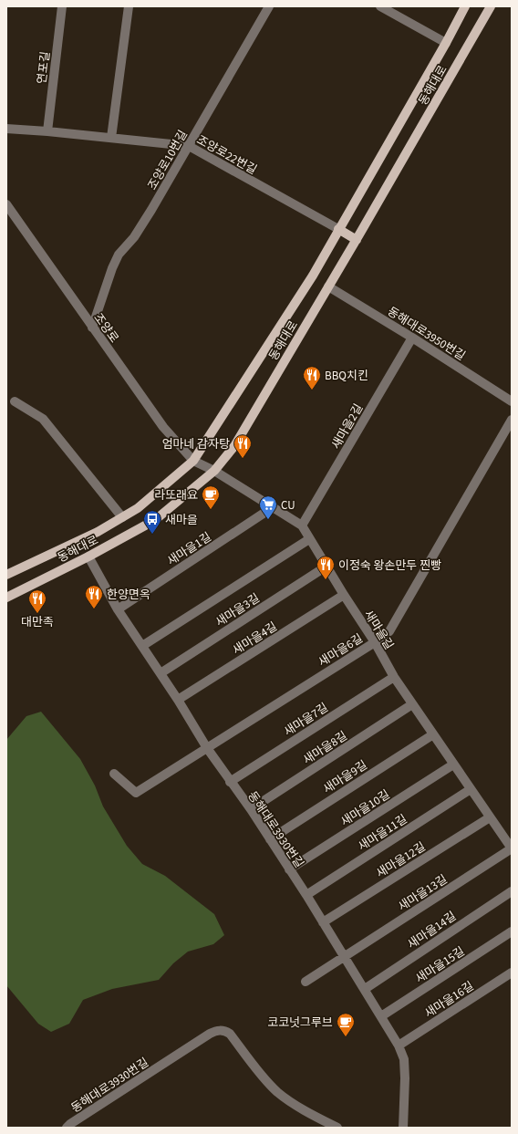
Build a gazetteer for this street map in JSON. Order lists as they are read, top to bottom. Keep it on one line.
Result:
{"streets":{"main road":["동해대로"],"street":["연포길","조양로22번길","조양로10번길","조양로","동해대로3950번길","새마을2길","새마을1길","새마을3길","새마을길","새마을4길","새마을6길","새마을7길","새마을8길","새마을9길","새마을10길","동해대로3930번길","새마을11길","새마을12길","새마을13길","새마을14길","새마을15길","새마을16길"]},"crossings":[["연포길","조양로22번길"],["동해대로","조양로22번길"],["동해대로","조양로"],["동해대로","동해대로3950번길"],["동해대로","새마을길"],["동해대로","동해대로3930번길"],["조양로22번길","조양로10번길"],["조양로10번길","조양로"],["조양로","새마을길"],["동해대로3950번길","새마을2길"],["새마을2길","새마을길"],["새마을1길","새마을길"],["새마을1길","동해대로3930번길"],["새마을3길","새마을길"],["새마을3길","동해대로3930번길"],["새마을길","새마을4길"],["새마을길","새마을6길"],["새마을길","새마을7길"],["새마을길","새마을8길"],["새마을길","새마을9길"],["새마을길","새마을10길"],["새마을길","새마을11길"],["새마을길","새마을12길"],["새마을길","새마을13길"],["새마을4길","동해대로3930번길"],["새마을6길","동해대로3930번길"],["새마을7길","동해대로3930번길"],["새마을8길","동해대로3930번길"],["새마을9길","동해대로3930번길"],["새마을10길","동해대로3930번길"],["동해대로3930번길","새마을11길"],["동해대로3930번길","새마을12길"],["동해대로3930번길","새마을13길"],["동해대로3930번길","새마을14길"],["동해대로3930번길","새마을15길"],["동해대로3930번길","새마을16길"]],"places":{"restaurant":["BBQ치킨","엄마네 감자탕","이정숙 왕손만두 찐빵","한양면옥","대만족"],"cafe":["라또래요","코코넛그루브"],"supermarket":["CU"],"bus stop":["새마을"]}}
